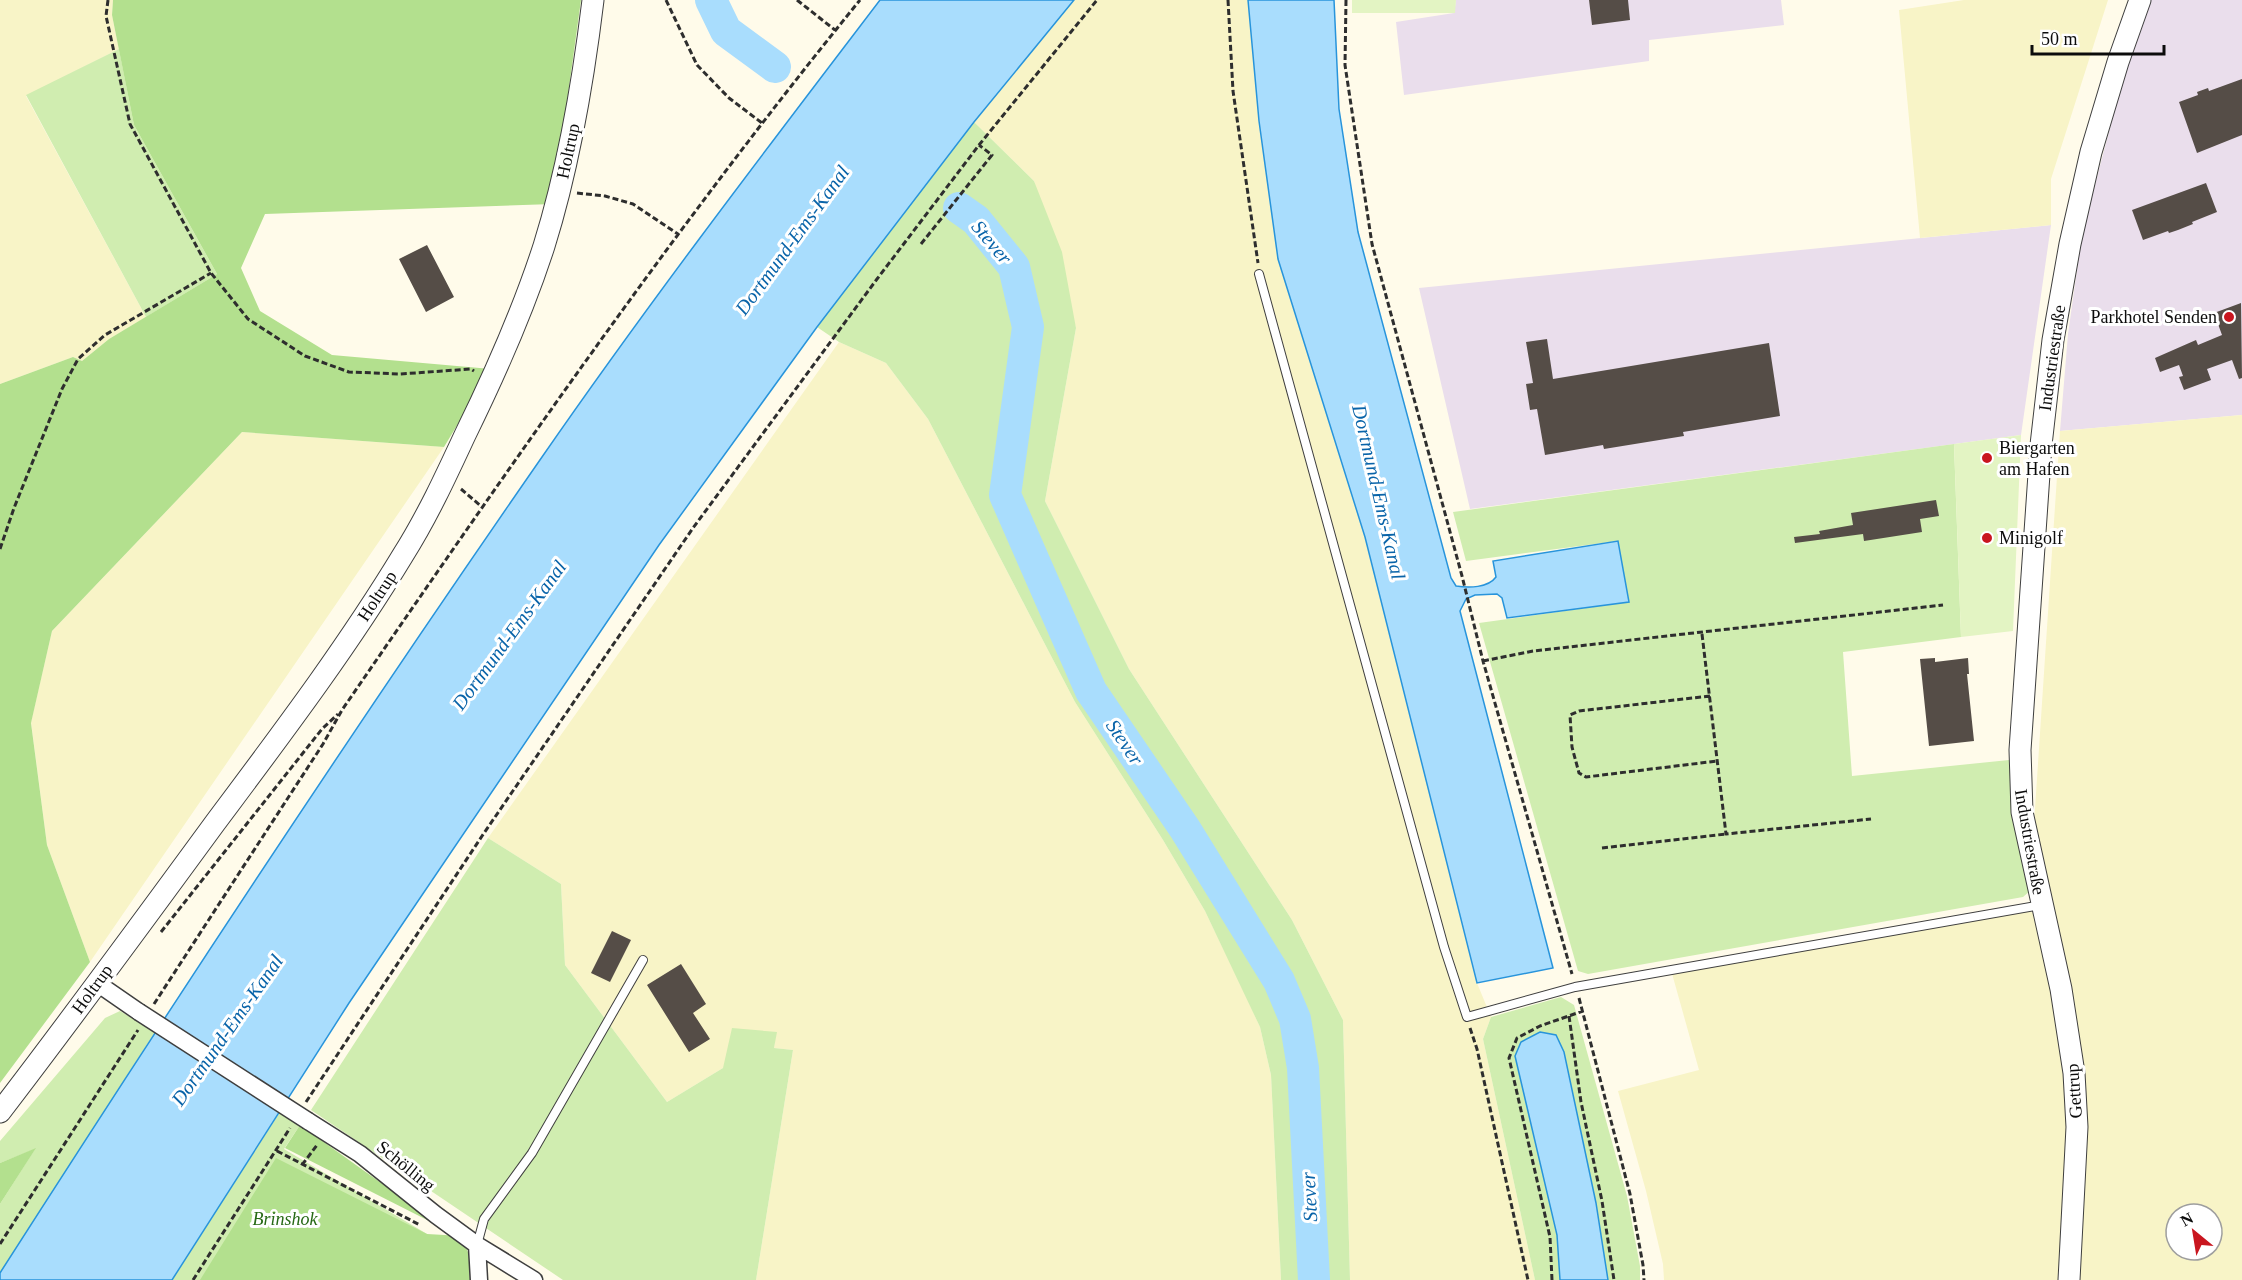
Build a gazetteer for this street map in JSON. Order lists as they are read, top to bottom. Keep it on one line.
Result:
{"streets":{"street":["Holtrup","Industriestraße","Gettrup","Schölling"]},"crossings":[["Holtrup","Schölling"],["Industriestraße","Gettrup"]],"water":["Dortmund-Ems-Kanal","Stever"],"parks":["Brinshok"],"places":["Parkhotel Senden","Biergarten am Hafen","Minigolf"],"scale_bar":"50 m","north":"top left"}
